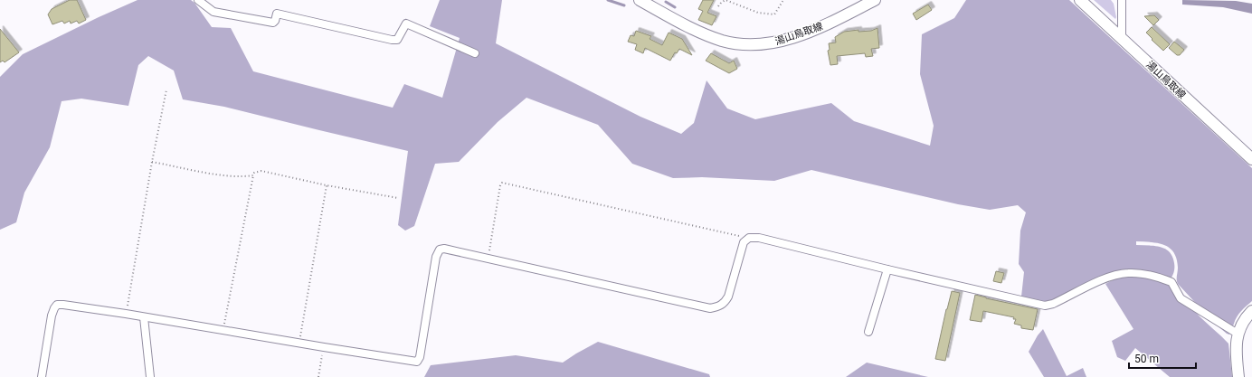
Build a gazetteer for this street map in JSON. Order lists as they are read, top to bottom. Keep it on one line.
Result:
{"streets":{"main road":["湯山鳥取線"]},"scale_bar":"50 m"}
